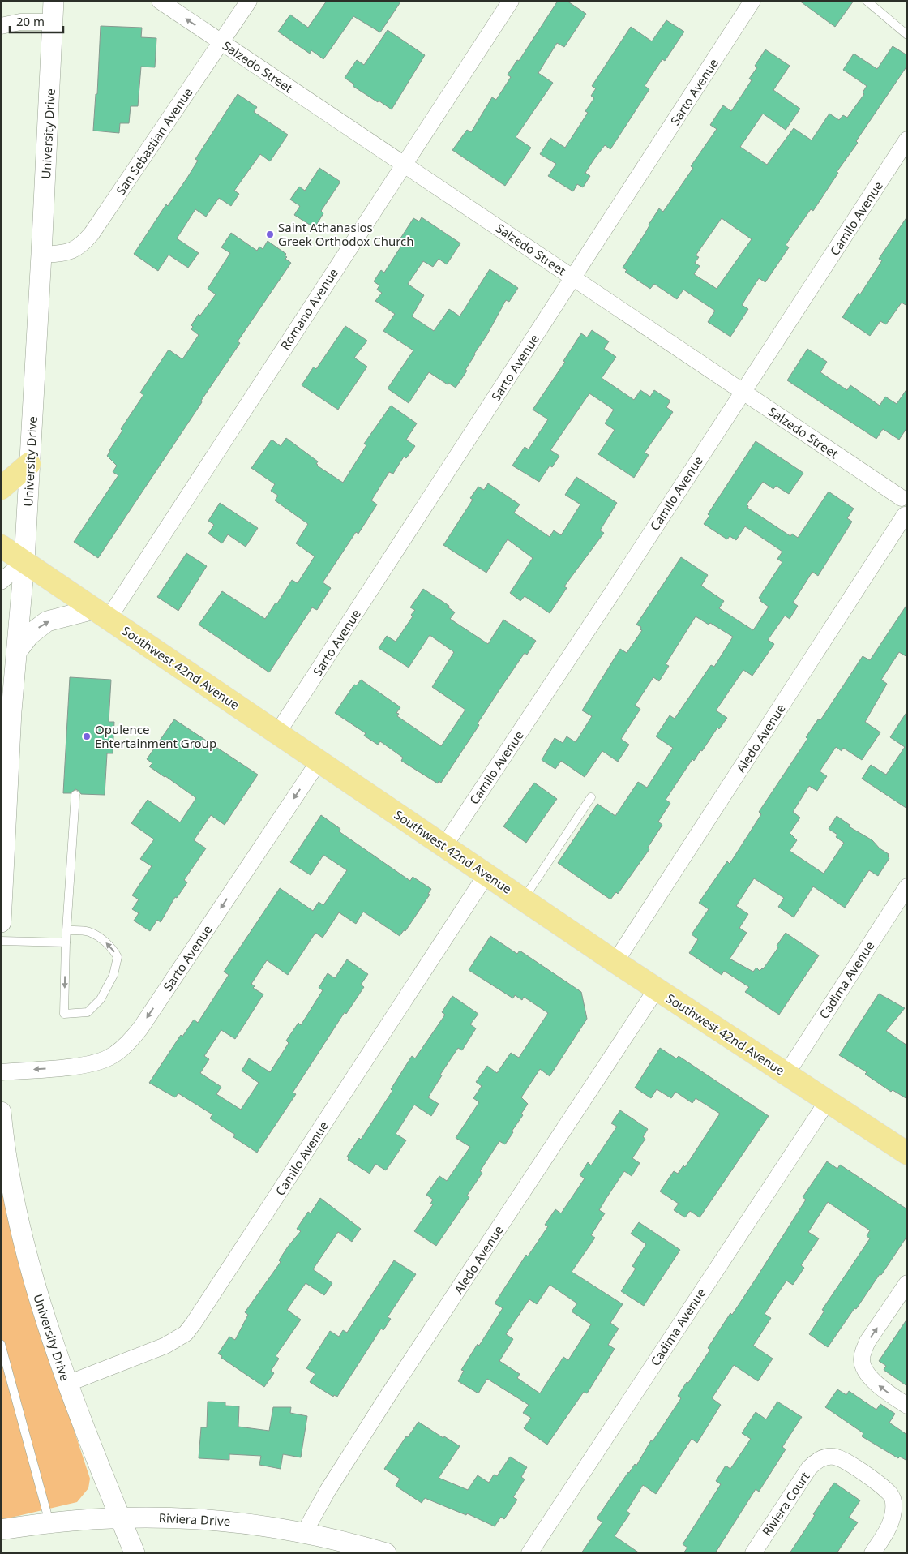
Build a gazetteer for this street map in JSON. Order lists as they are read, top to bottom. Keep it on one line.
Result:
{"streets":{"main road":["Southwest 42nd Avenue"],"street":["Salzedo Street","Sarto Avenue","University Drive","San Sebastian Avenue","Camilo Avenue","Romano Avenue","Aledo Avenue","Cadima Avenue","Riviera Court","Riviera Drive"]},"crossings":[["Salzedo Street","Sarto Avenue"],["Salzedo Street","San Sebastian Avenue"],["Salzedo Street","Camilo Avenue"],["Salzedo Street","Romano Avenue"],["Sarto Avenue","Southwest 42nd Avenue"],["University Drive","San Sebastian Avenue"],["University Drive","Camilo Avenue"],["University Drive","Southwest 42nd Avenue"],["University Drive","Riviera Drive"],["Camilo Avenue","Southwest 42nd Avenue"],["Romano Avenue","Southwest 42nd Avenue"],["Southwest 42nd Avenue","Aledo Avenue"],["Southwest 42nd Avenue","Cadima Avenue"],["Aledo Avenue","Riviera Drive"]],"places":["Saint Athanasios Greek Orthodox Church","Opulence Entertainment Group"],"scale_bar":"20 m"}
